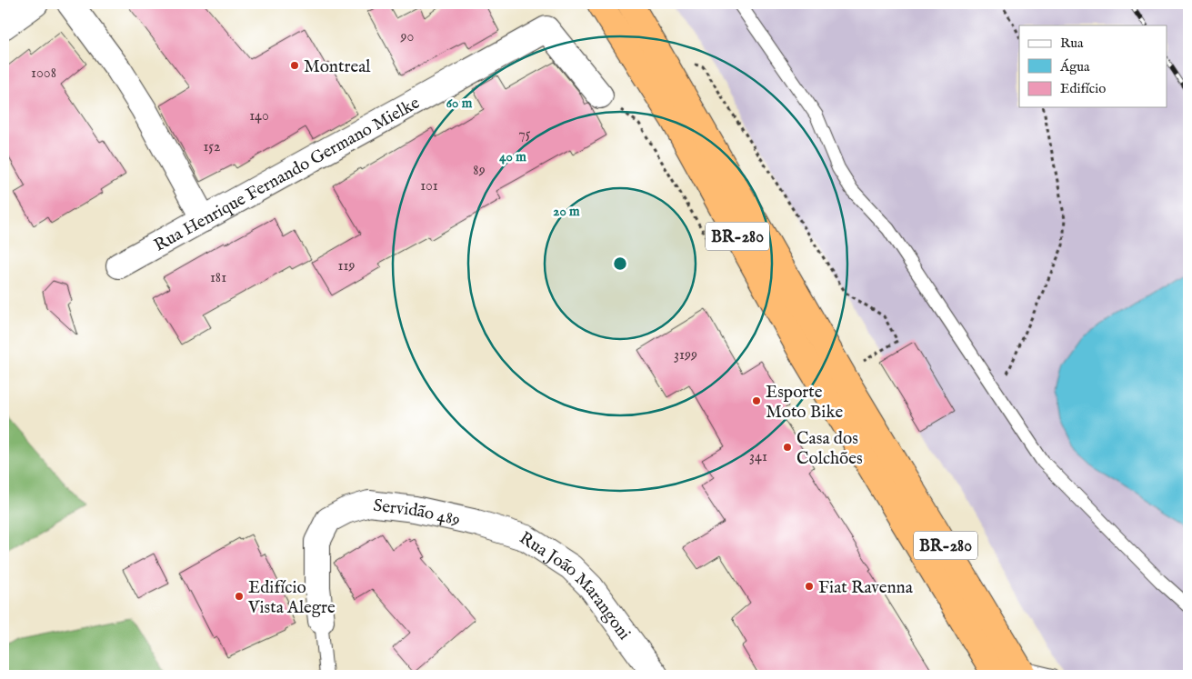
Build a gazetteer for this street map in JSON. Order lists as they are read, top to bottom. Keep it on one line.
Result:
{"streets":{"highway":["BR-280"],"street":["Rua Henrique Fernando Germano Mielke","Servidão 489","Rua João Marangoni"]},"crossings":[["Servidão 489","Rua João Marangoni"]],"places":["Montreal","Esporte Moto Bike","Casa dos Colchões","Fiat Ravenna","Edifício Vista Alegre"],"house_numbers":["90","1008","140","75","152","89","101","119","181","3199","341"],"legend":["Rua","Água","Edifício"],"rings":["60 m","40 m","20 m"]}
